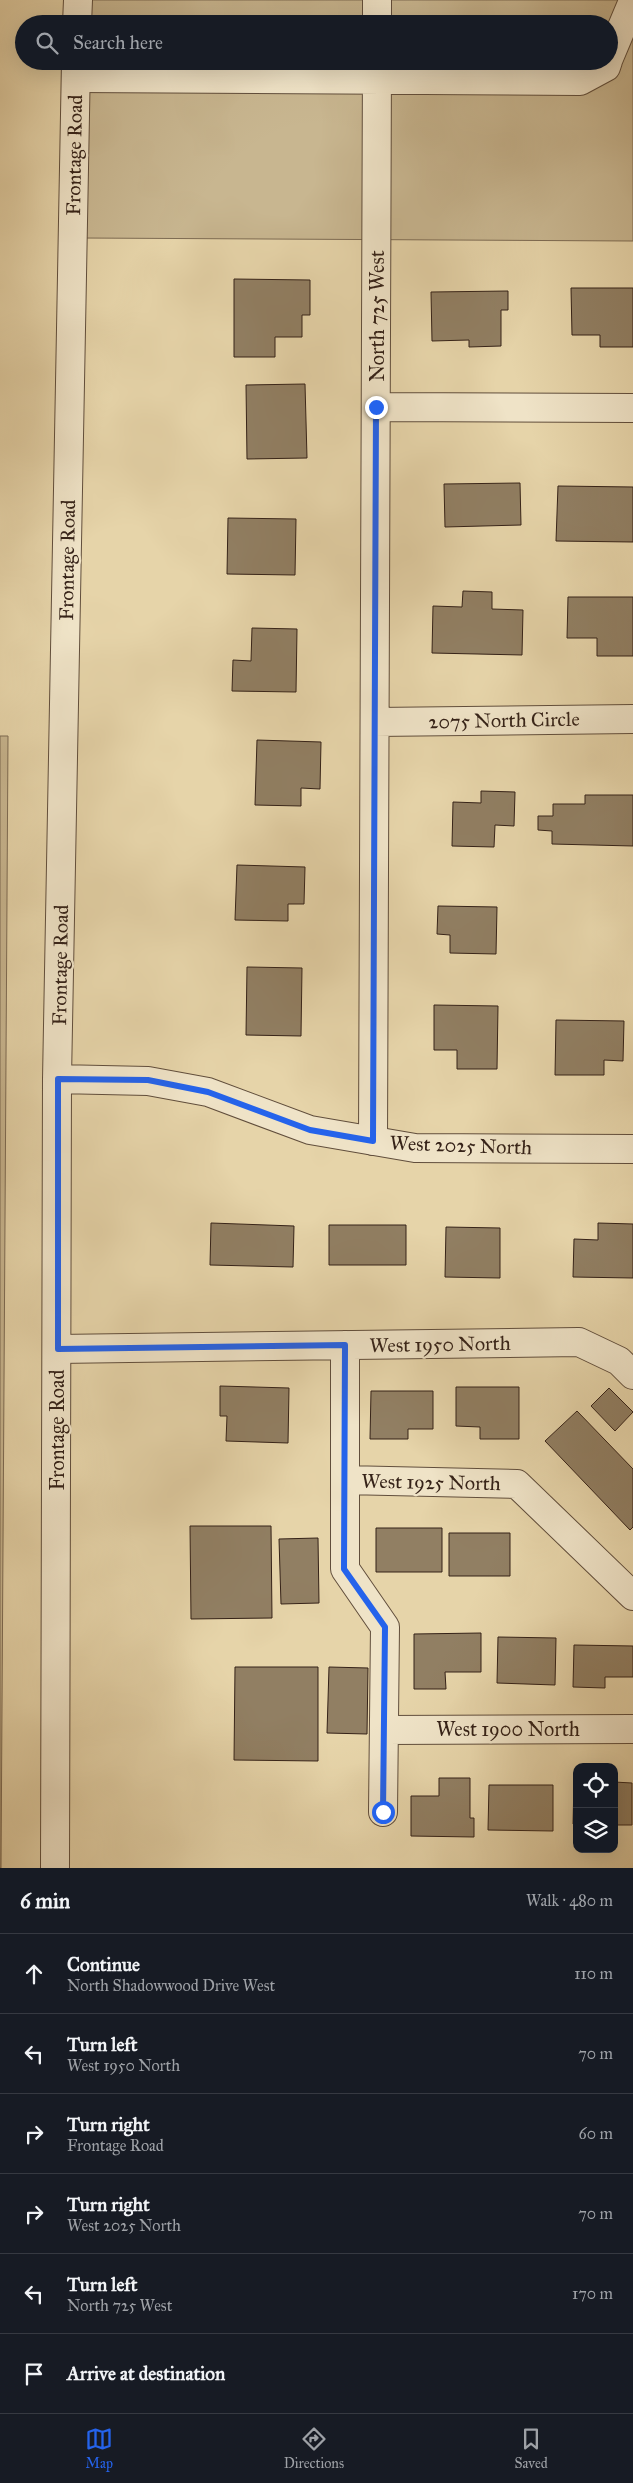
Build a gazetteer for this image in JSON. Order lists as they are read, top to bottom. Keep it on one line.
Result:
{"streets":{"street":["Frontage Road","North 725 West","2075 North Circle","West 2025 North","West 1950 North","West 1925 North","West 1900 North"]},"crossings":[["Frontage Road","West 2025 North"],["Frontage Road","West 1950 North"],["North 725 West","2075 North Circle"],["North 725 West","West 2025 North"]],"page":{"search":"Search here","heading":["6 min","Walk · 480 m"],"list":[["Continue","North Shadowwood Drive West","110 m"],["Turn left","West 1950 North","70 m"],["Turn right","Frontage Road","60 m"],["Turn right","West 2025 North","70 m"],["Turn left","North 725 West","170 m"],"Arrive at destination"],"nav":["Map","Directions","Saved"]}}
